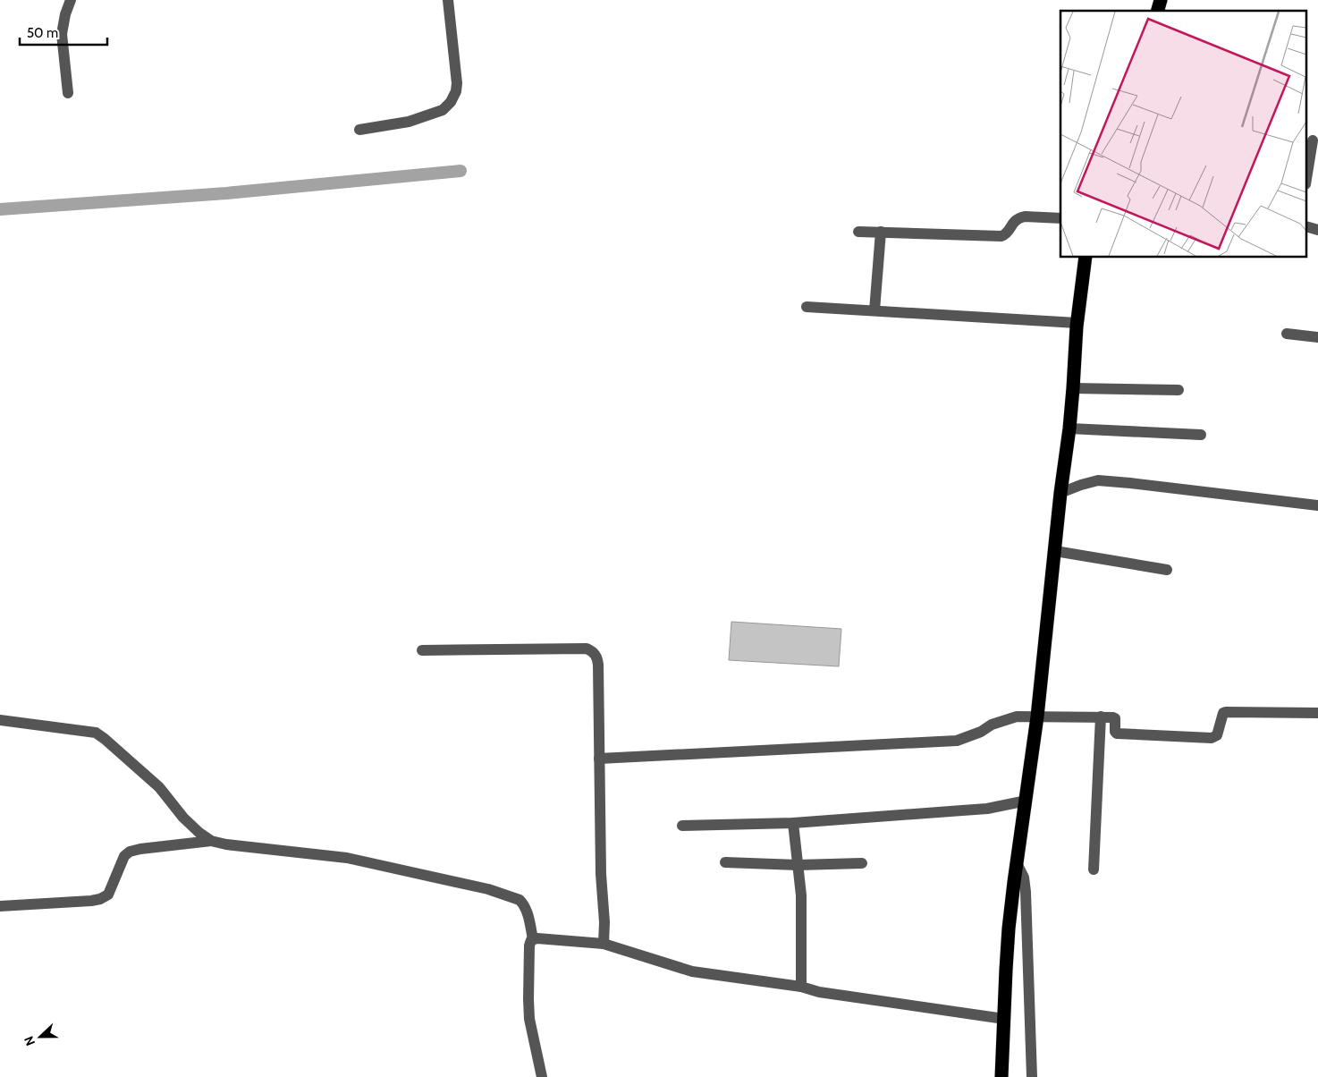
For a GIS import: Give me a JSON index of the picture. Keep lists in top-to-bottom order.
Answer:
{
  "scale_bar": "50 m",
  "north": "left"
}
